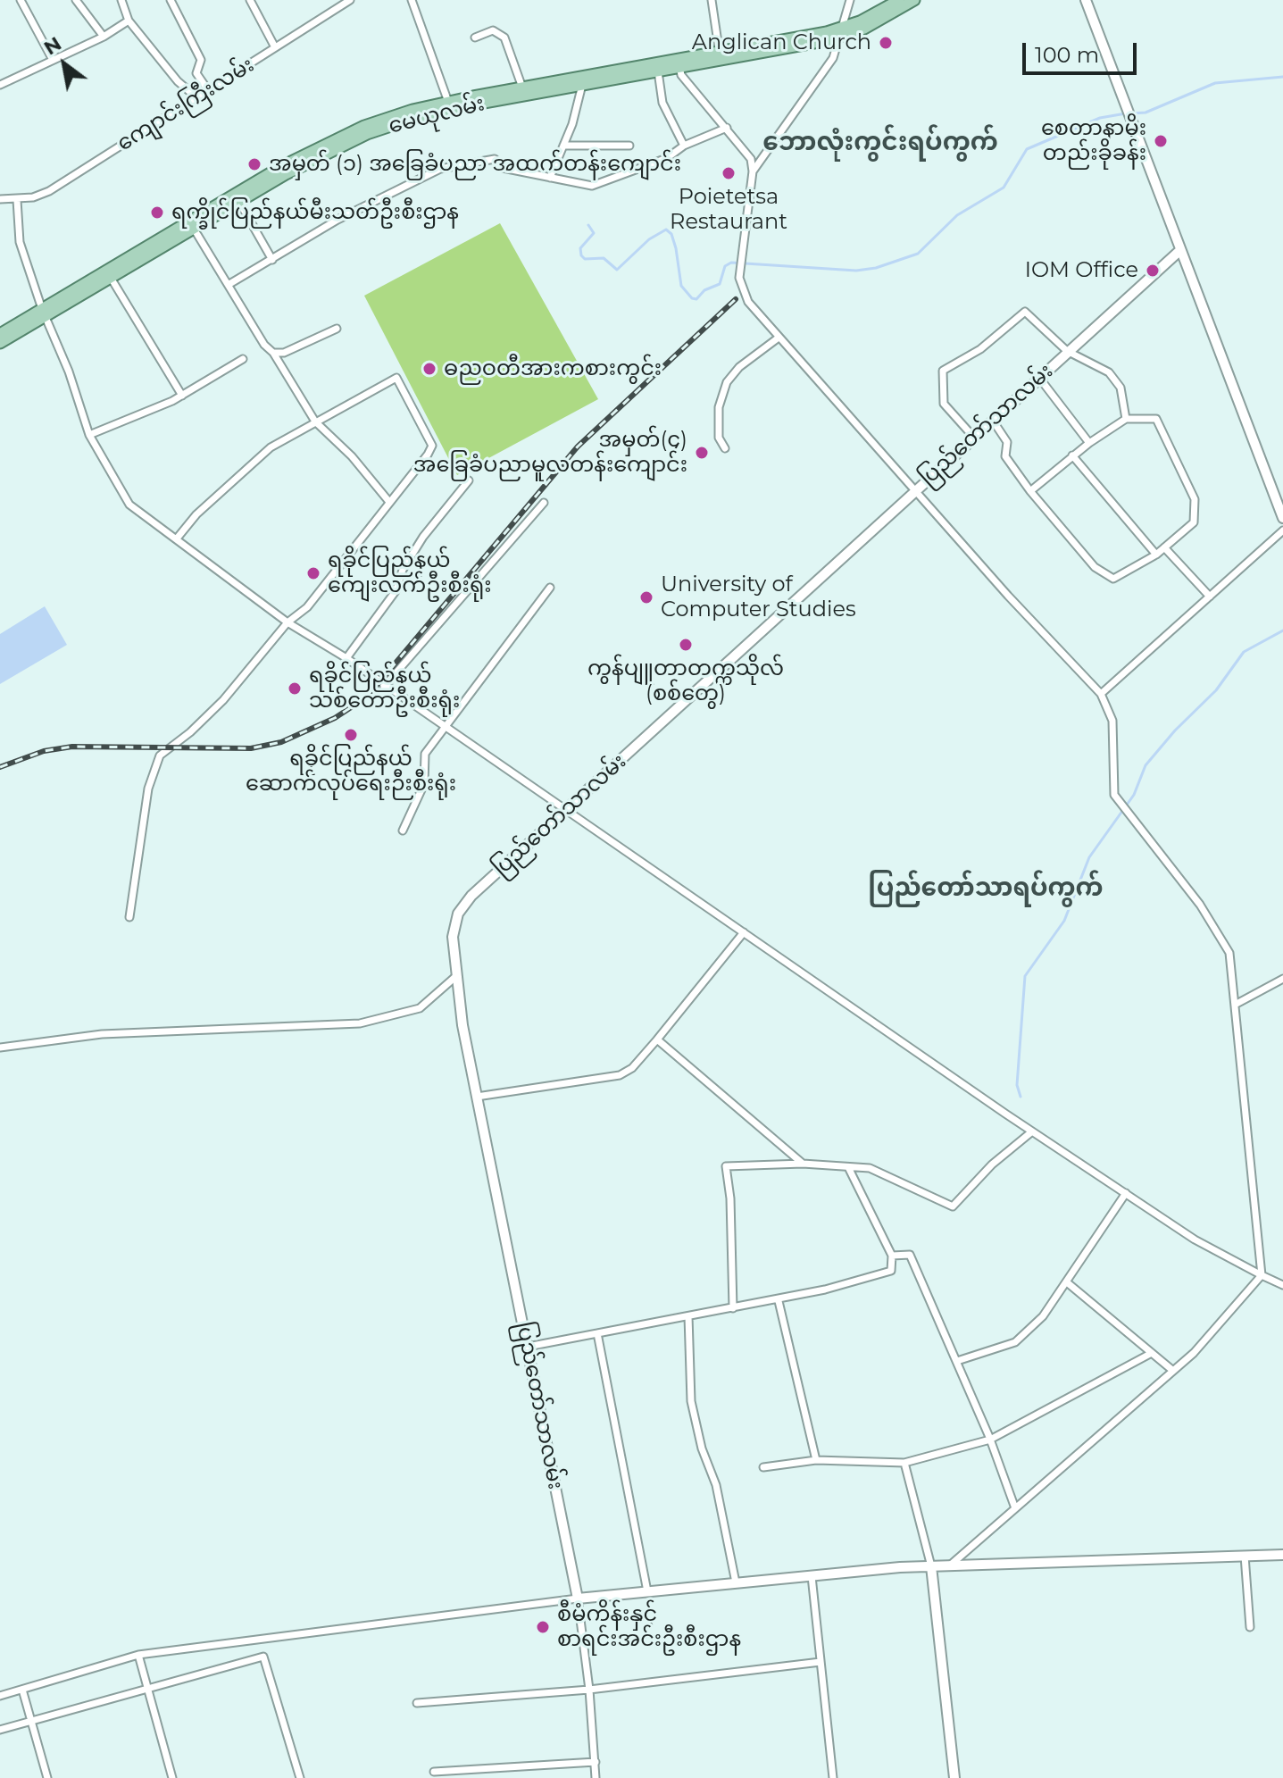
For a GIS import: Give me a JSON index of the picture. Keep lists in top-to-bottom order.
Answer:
{
  "streets": {
    "main road": ["မေယုလမ်း"],
    "street": ["ကျောင်းကြီးလမ်း", "ပြည်တော်သာလမ်း"]
  },
  "districts": ["ဘောလုံးကွင်းရပ်ကွက်", "ပြည်တော်သာရပ်ကွက်"],
  "places": [
    "Anglican Church",
    "စေတာနာမိုး တည်းခိုခန်း",
    "အမှတ် (၁) အခြေခံပညာ အထက်တန်းကျောင်း",
    "Poietetsa Restaurant",
    "ရက္ခိုင်ပြည်နယ်မီးသတ်ဦးစီးဌာန",
    "IOM Office",
    "ဓညဝတီအားကစားကွင်း",
    "အမှတ်(၄) အခြေခံပညာမူလတန်းကျောင်း",
    "ရခိုင်ပြည်နယ် ကျေးလက်ဦးစီးရုံး",
    "University of Computer Studies",
    "ကွန်ပျူတာတက္ကသိုလ် (စစ်တွေ)",
    "ရခိုင်ပြည်နယ် သစ်တောဦးစီးရုံး",
    "ရခိုင်ပြည်နယ် ဆောက်လုပ်ရေးဉီးစီးရုံး",
    "စီမံကိန်းနှင့် စာရင်းအင်းဦးစီးဌာန"
  ],
  "scale_bar": "100 m",
  "north": "top left"
}
